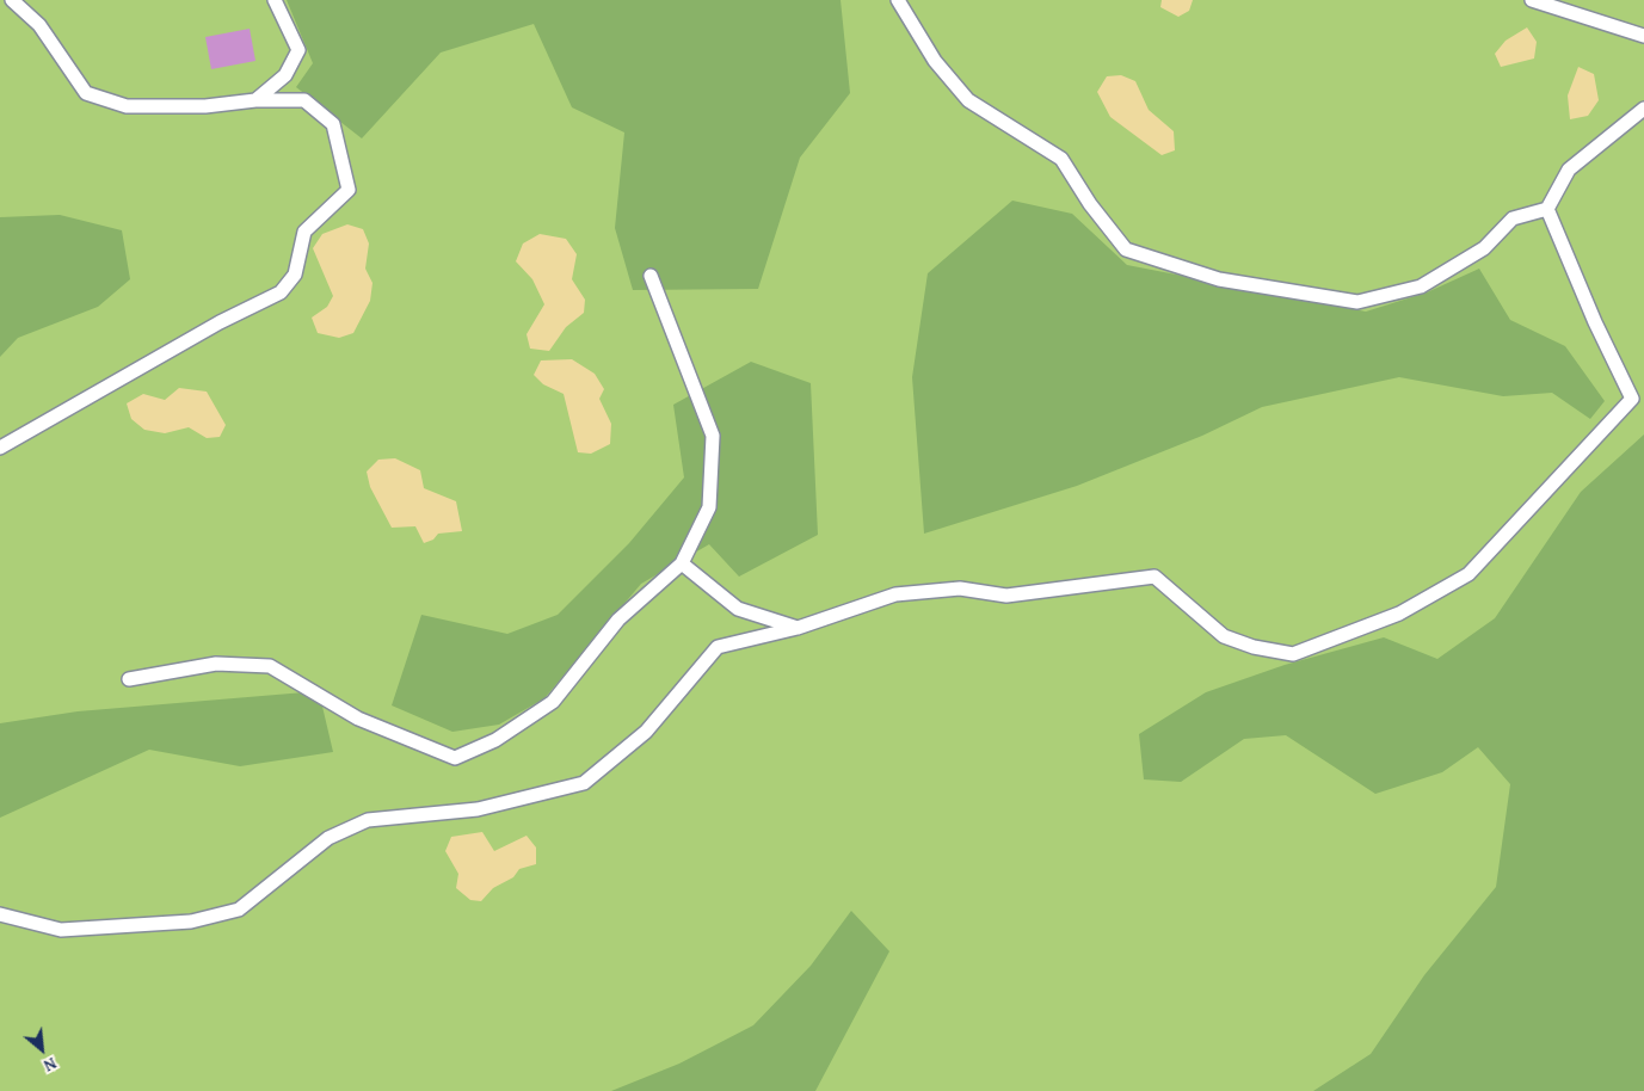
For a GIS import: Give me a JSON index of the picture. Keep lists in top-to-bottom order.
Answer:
{
  "north": "bottom right"
}
